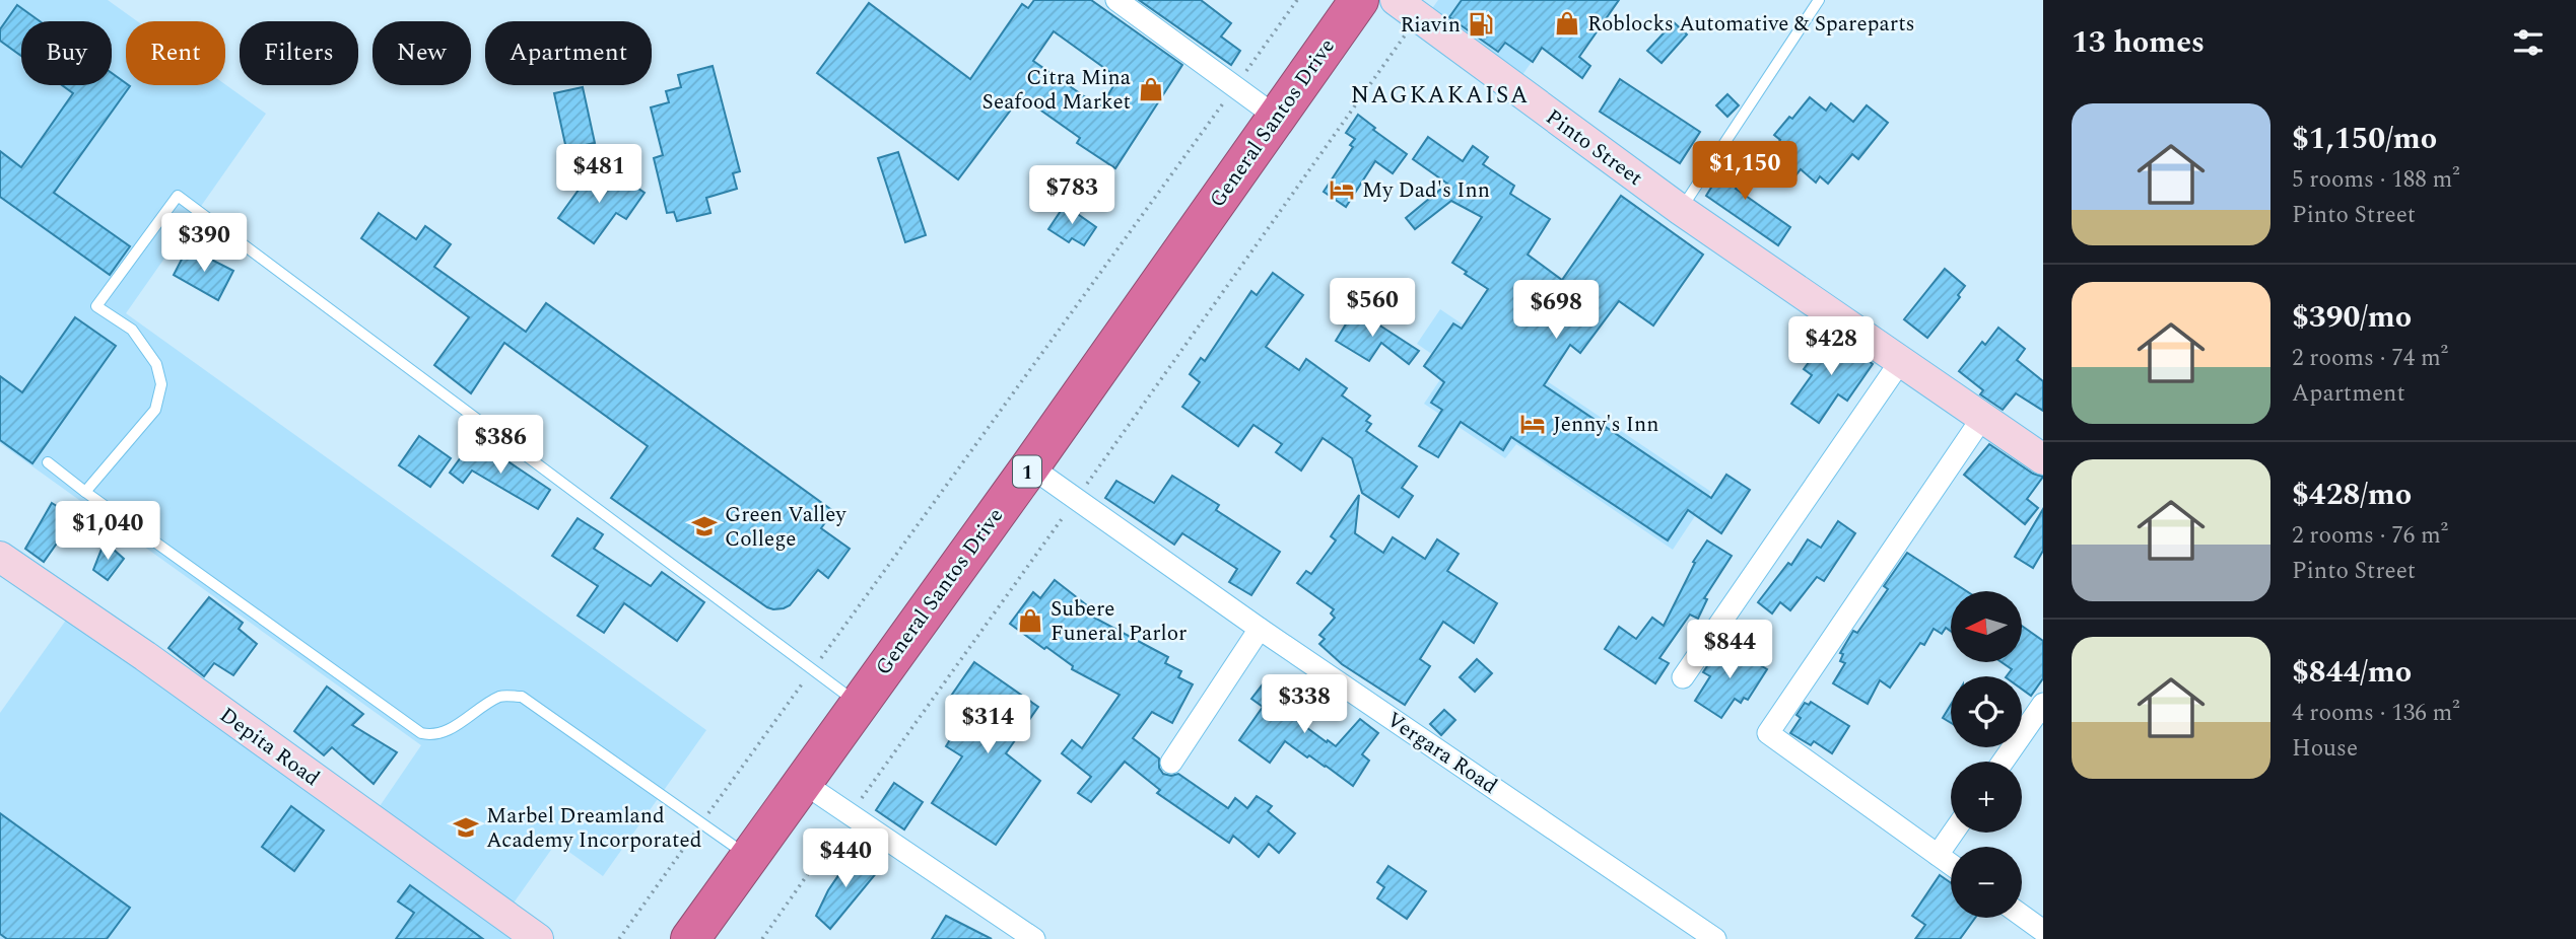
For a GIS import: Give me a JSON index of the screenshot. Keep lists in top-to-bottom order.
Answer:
{
  "streets": {
    "highway": ["General Santos Drive", "1"],
    "street": ["Pinto Street", "Depita Road", "Vergara Road"]
  },
  "crossings": [
    ["General Santos Drive", "Vergara Road"]
  ],
  "districts": ["NAGKAKAISA"],
  "places": {
    "shop": ["Roblocks Automative & Spareparts", "Citra Mina Seafood Market", "Subere Funeral Parlor"],
    "fuel station": ["Riavin"],
    "hotel": ["My Dad's Inn", "Jenny's Inn"],
    "school or university": ["Green Valley College", "Marbel Dreamland Academy Incorporated"]
  },
  "north": "left",
  "page": {
    "heading": "13 homes",
    "chip": [
      "Buy",
      "Rent",
      "Filters",
      "New",
      "Apartment"
    ],
    "list": [
      {
        "name": "$1,150/mo",
        "note": "5 rooms · 188 m² · Pinto Street"
      },
      {
        "name": "$390/mo",
        "note": "2 rooms · 74 m² · Apartment"
      },
      {
        "name": "$428/mo",
        "note": "2 rooms · 76 m² · Pinto Street"
      },
      {
        "name": "$844/mo",
        "note": "4 rooms · 136 m² · House"
      }
    ],
    "price": [
      "$1,150",
      "$481",
      "$783",
      "$390",
      "$560",
      "$698",
      "$428",
      "$386",
      "$1,040",
      "$844",
      "$338",
      "$314",
      "$440"
    ],
    "map_buttons": ["+", "−"]
  }
}
